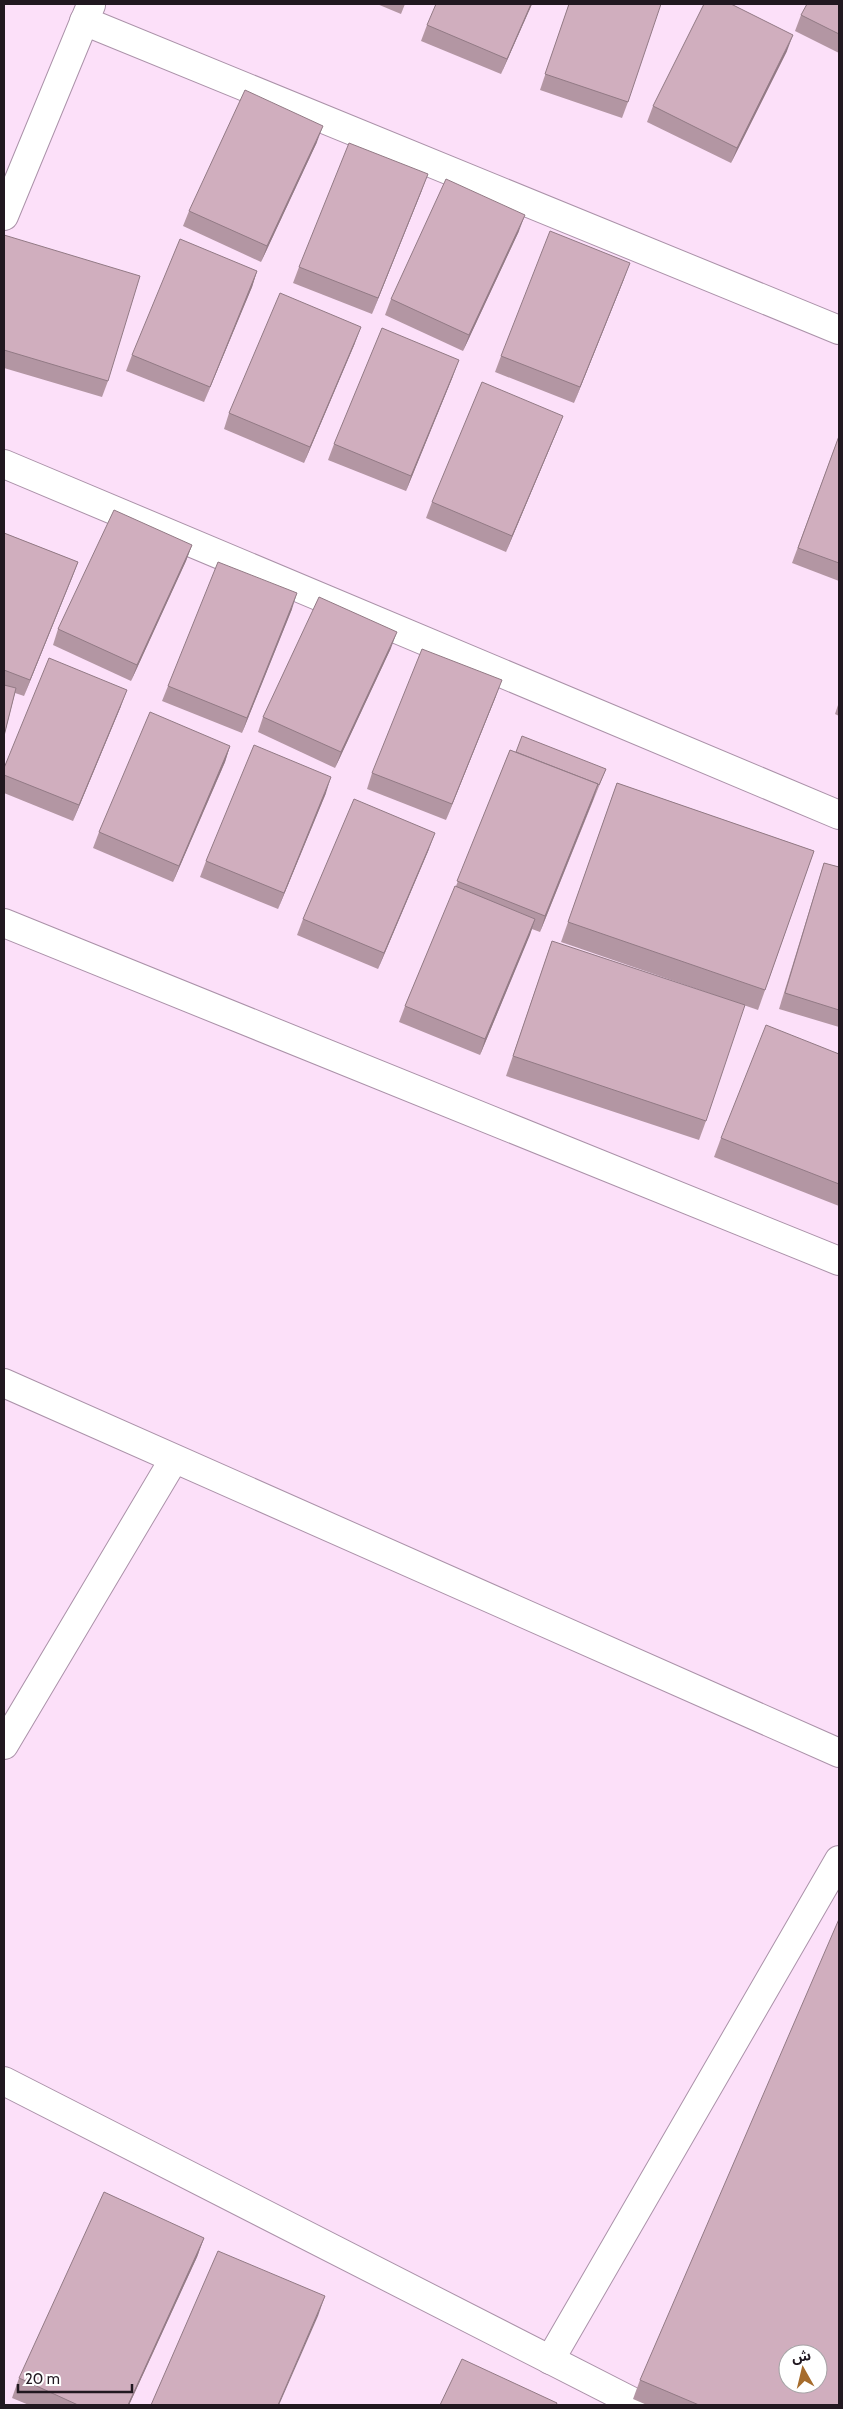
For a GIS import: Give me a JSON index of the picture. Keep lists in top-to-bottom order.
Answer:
{
  "scale_bar": "20 m",
  "north": "top"
}
